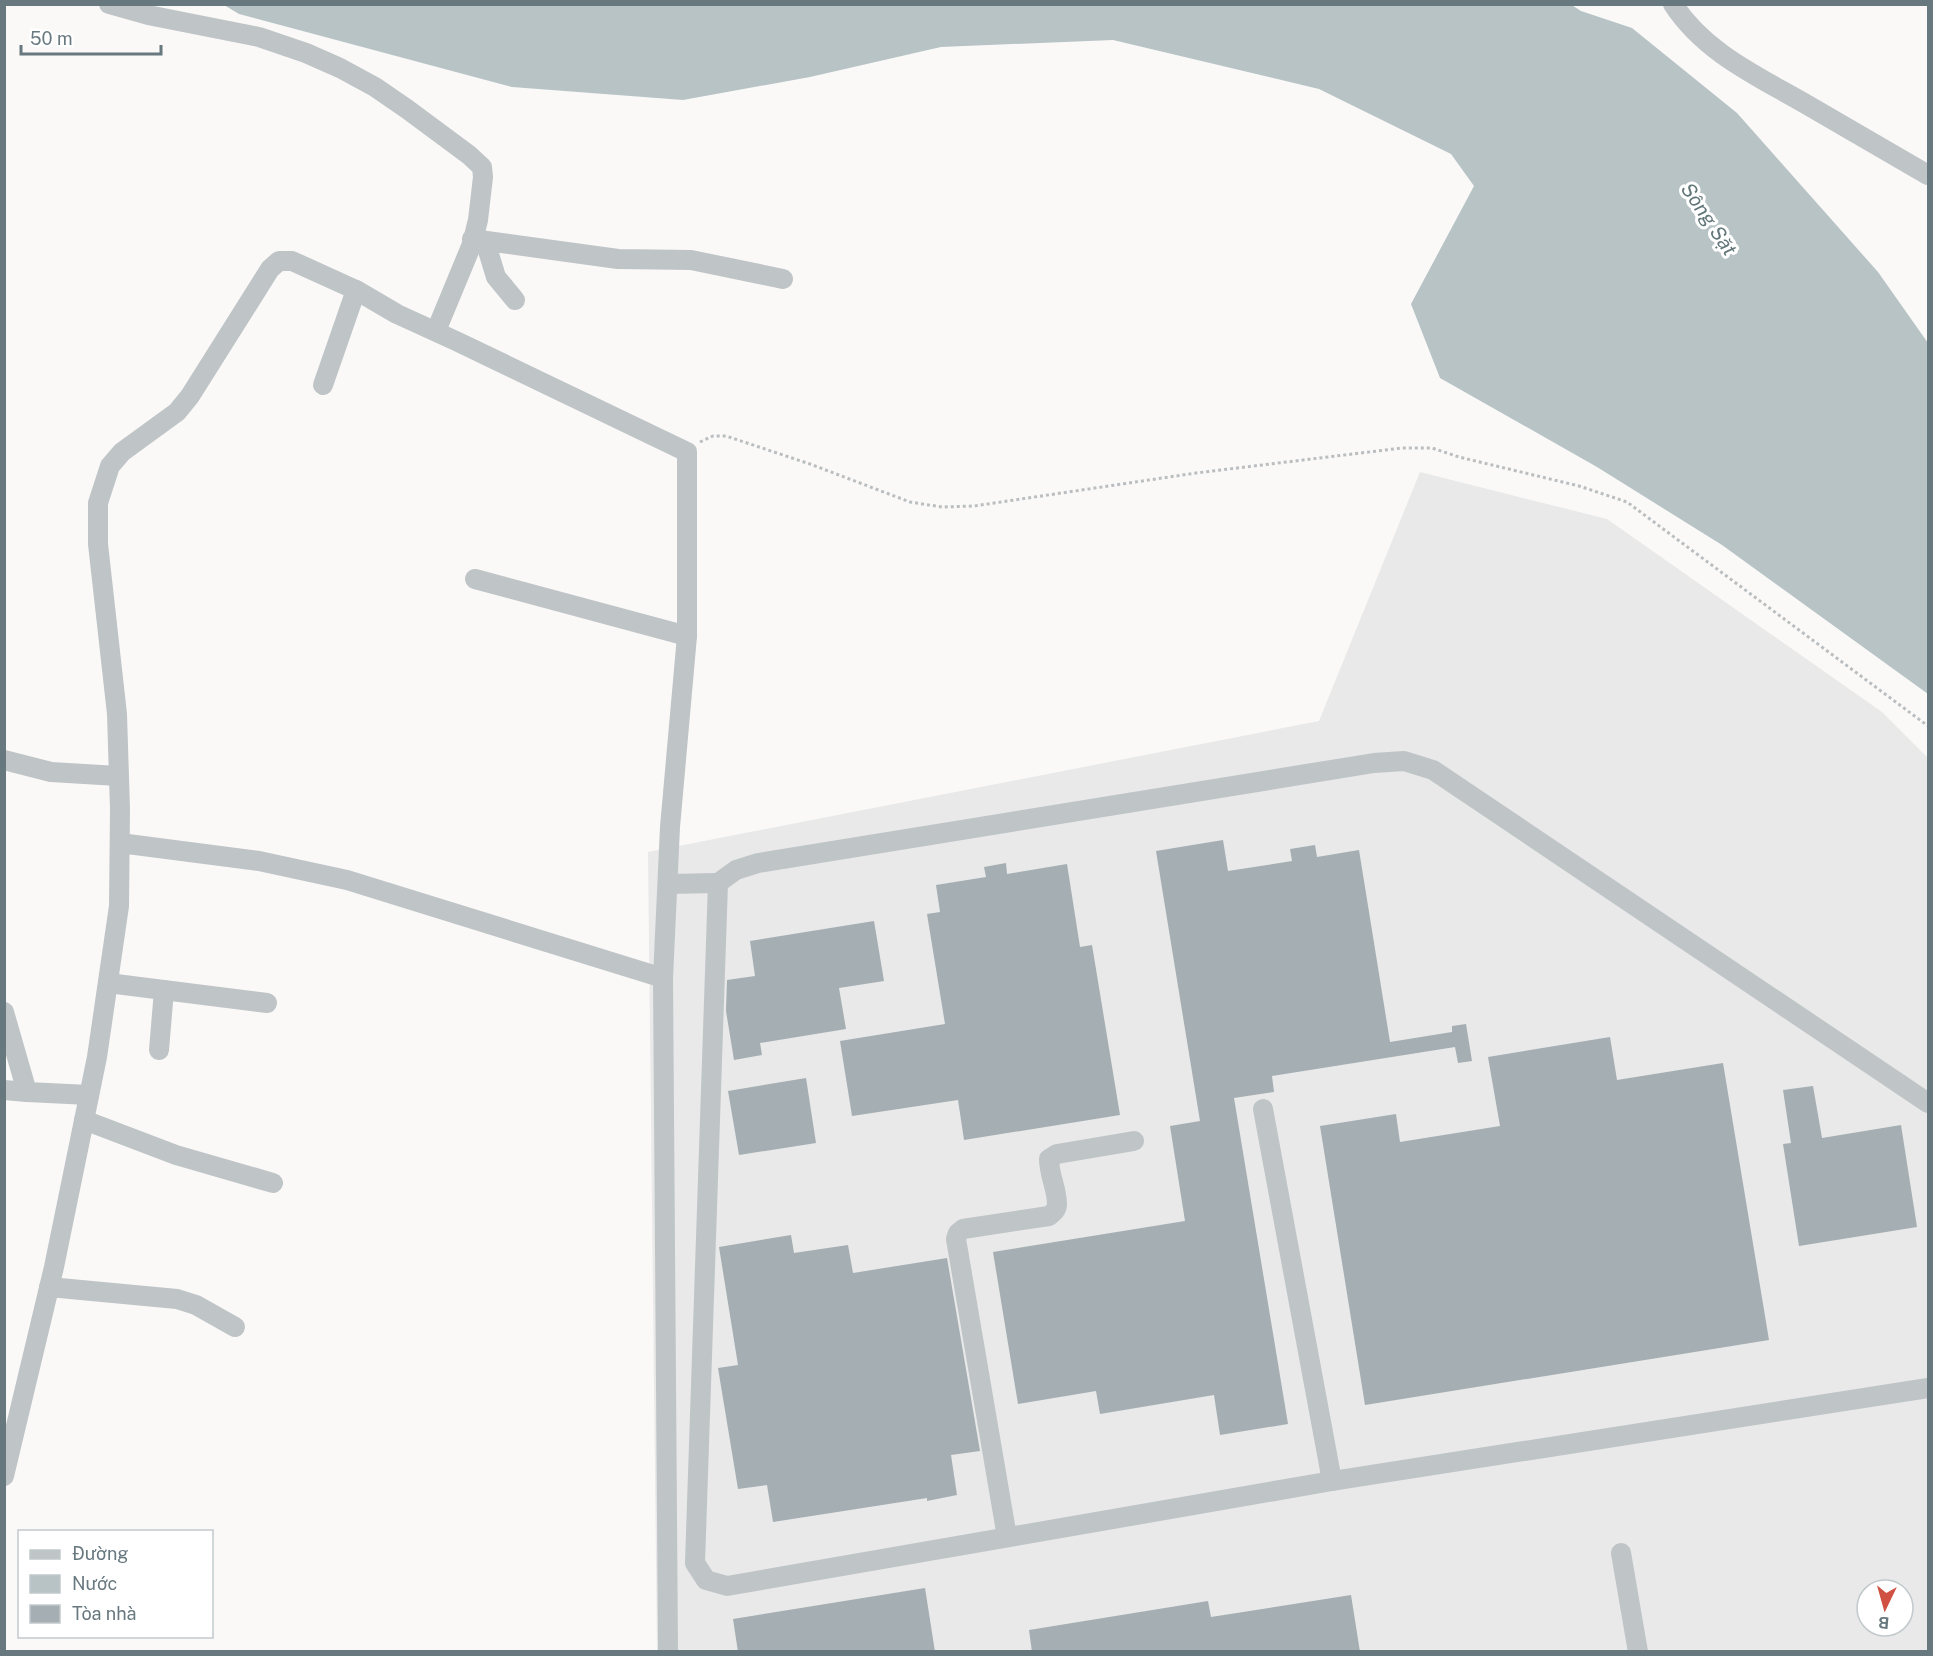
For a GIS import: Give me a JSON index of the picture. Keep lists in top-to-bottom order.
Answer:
{
  "water": ["Sông Sặt"],
  "legend": ["Đường", "Nước", "Tòa nhà"],
  "scale_bar": "50 m",
  "north": "bottom"
}
